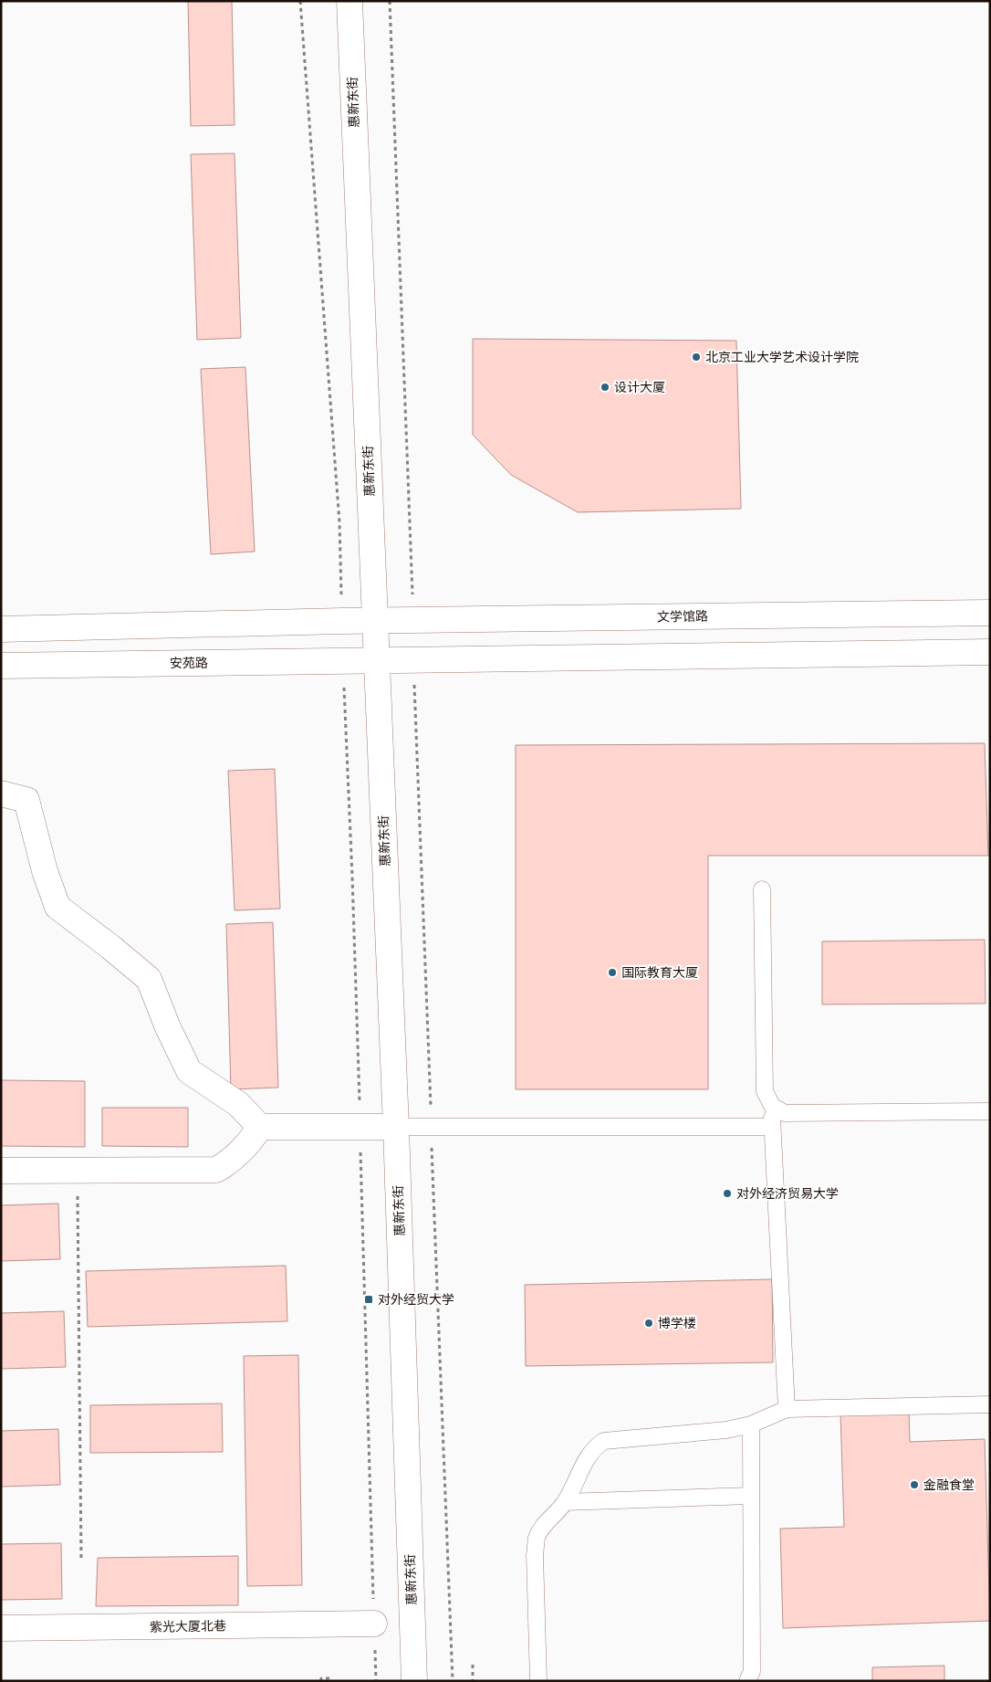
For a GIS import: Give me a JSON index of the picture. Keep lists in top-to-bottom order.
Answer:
{
  "streets": {
    "street": [
      "惠新东街",
      "文学馆路",
      "安苑路",
      "紫光大厦北巷"
    ]
  },
  "crossings": [
    ["惠新东街", "文学馆路"],
    ["惠新东街", "安苑路"]
  ],
  "places": {
    "other": [
      "北京工业大学艺术设计学院",
      "设计大厦",
      "国际教育大厦",
      "对外经济贸易大学",
      "博学楼",
      "金融食堂"
    ],
    "transit": ["对外经贸大学"]
  }
}
